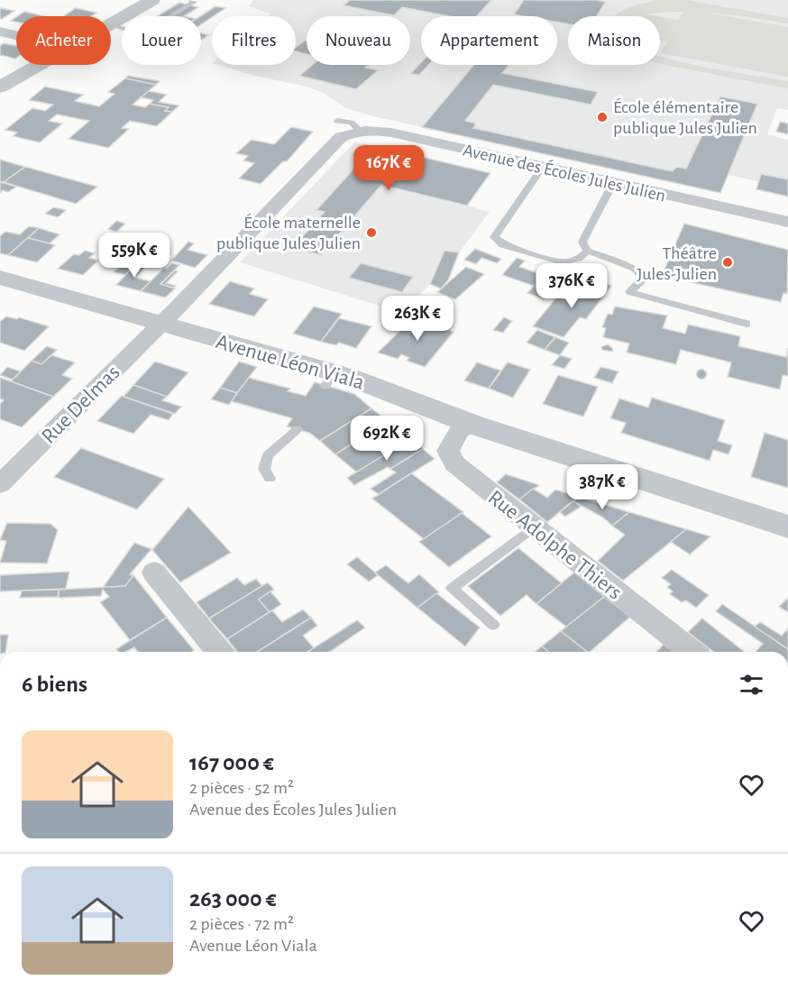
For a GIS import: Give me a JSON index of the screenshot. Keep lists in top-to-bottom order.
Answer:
{
  "streets": {
    "street": [
      "Avenue des Écoles Jules Julien",
      "Avenue Léon Viala",
      "Rue Delmas",
      "Rue Adolphe Thiers"
    ]
  },
  "crossings": [
    ["Avenue Léon Viala", "Rue Delmas"],
    ["Avenue Léon Viala", "Rue Adolphe Thiers"]
  ],
  "places": ["École élémentaire publique Jules Julien", "École maternelle publique Jules Julien", "Théâtre Jules-Julien"],
  "page": {
    "chip": [
      "Acheter",
      "Louer",
      "Filtres",
      "Nouveau",
      "Appartement",
      "Maison"
    ],
    "price": [
      "167K €",
      "559K €",
      "376K €",
      "263K €",
      "692K €",
      "387K €"
    ],
    "heading": "6 biens",
    "list": [
      {
        "name": "167 000 €",
        "note": "2 pièces · 52 m² · Avenue des Écoles Jules Julien"
      },
      {
        "name": "263 000 €",
        "note": "2 pièces · 72 m² · Avenue Léon Viala"
      }
    ]
  }
}
